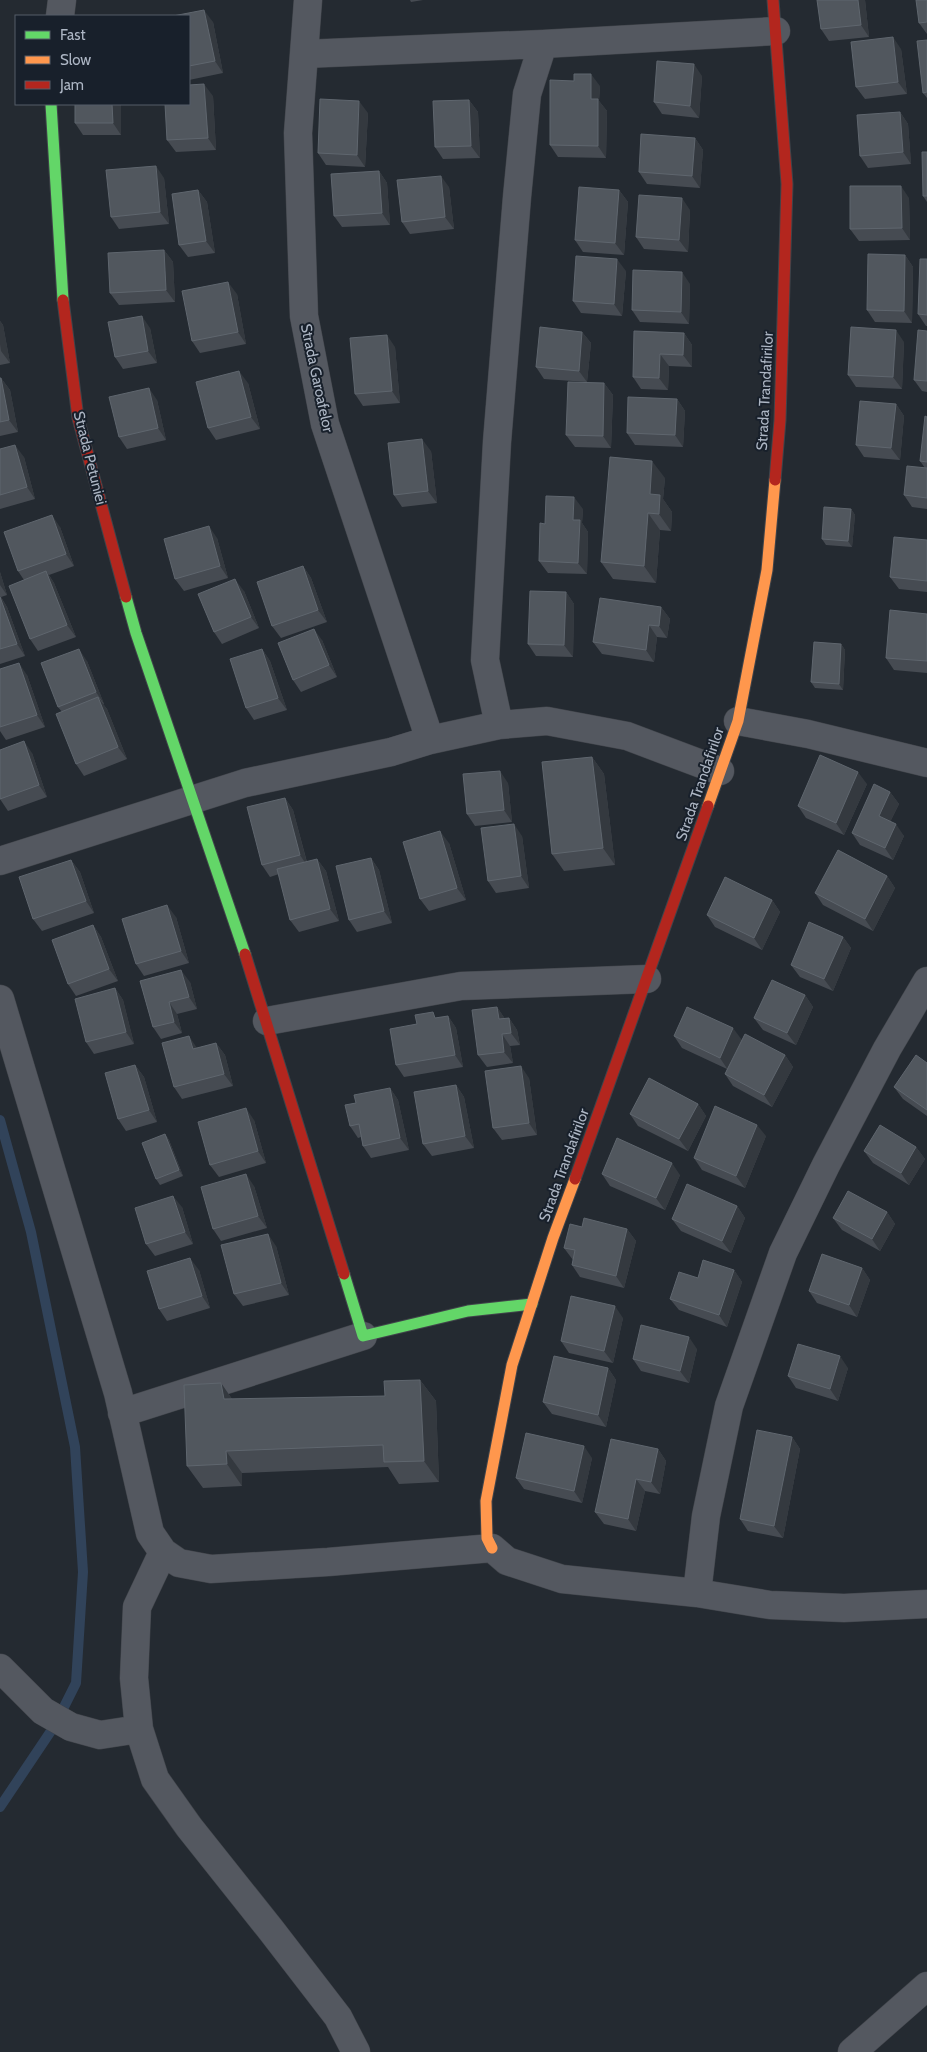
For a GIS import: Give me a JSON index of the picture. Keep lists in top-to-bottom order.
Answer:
{
  "streets": {
    "street": ["Strada Garoafelor", "Strada Trandafirilor", "Strada Petuniei"]
  },
  "legend": ["Fast", "Slow", "Jam"]
}
